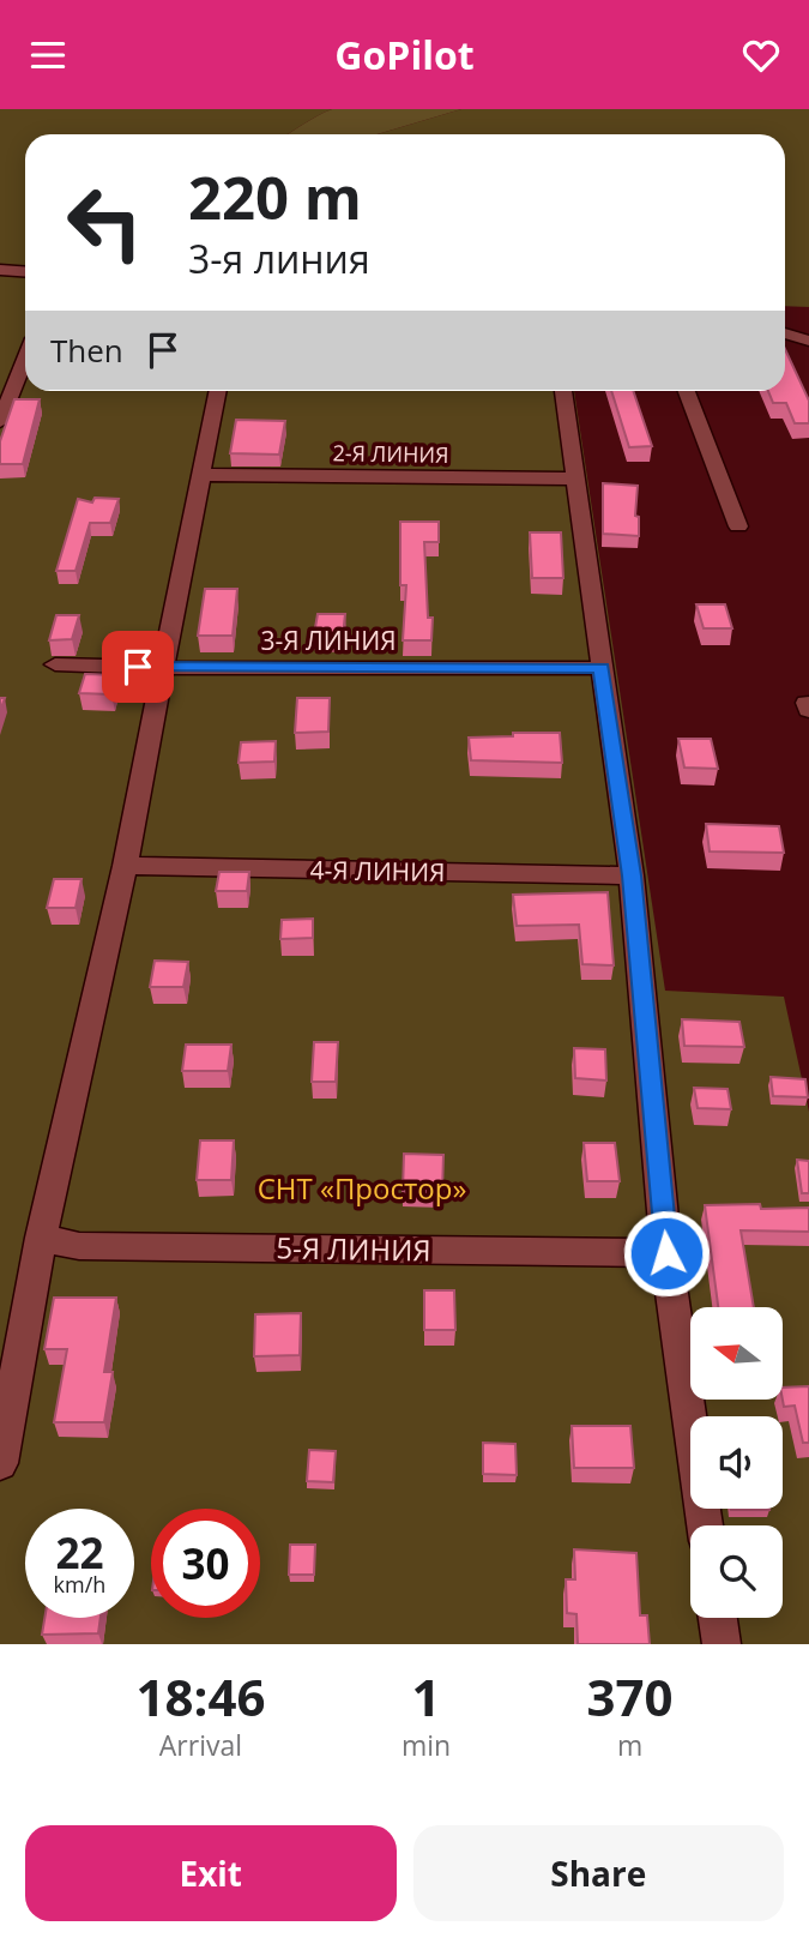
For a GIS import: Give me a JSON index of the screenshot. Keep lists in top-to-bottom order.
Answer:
{
  "streets": {
    "street": [
      "2-Я ЛИНИЯ",
      "3-Я ЛИНИЯ",
      "4-Я ЛИНИЯ",
      "5-Я ЛИНИЯ"
    ]
  },
  "parks": ["СНТ «Простор»"],
  "north": "left",
  "page": {
    "header": "GoPilot",
    "turn": ["220 m", "3-я линия"],
    "then": "Then",
    "speed": "22 km/h",
    "limit": "30",
    "eta": [
      "18:46",
      "Arrival",
      "1",
      "min",
      "370",
      "m"
    ],
    "buttons": ["Exit", "Share"]
  }
}
